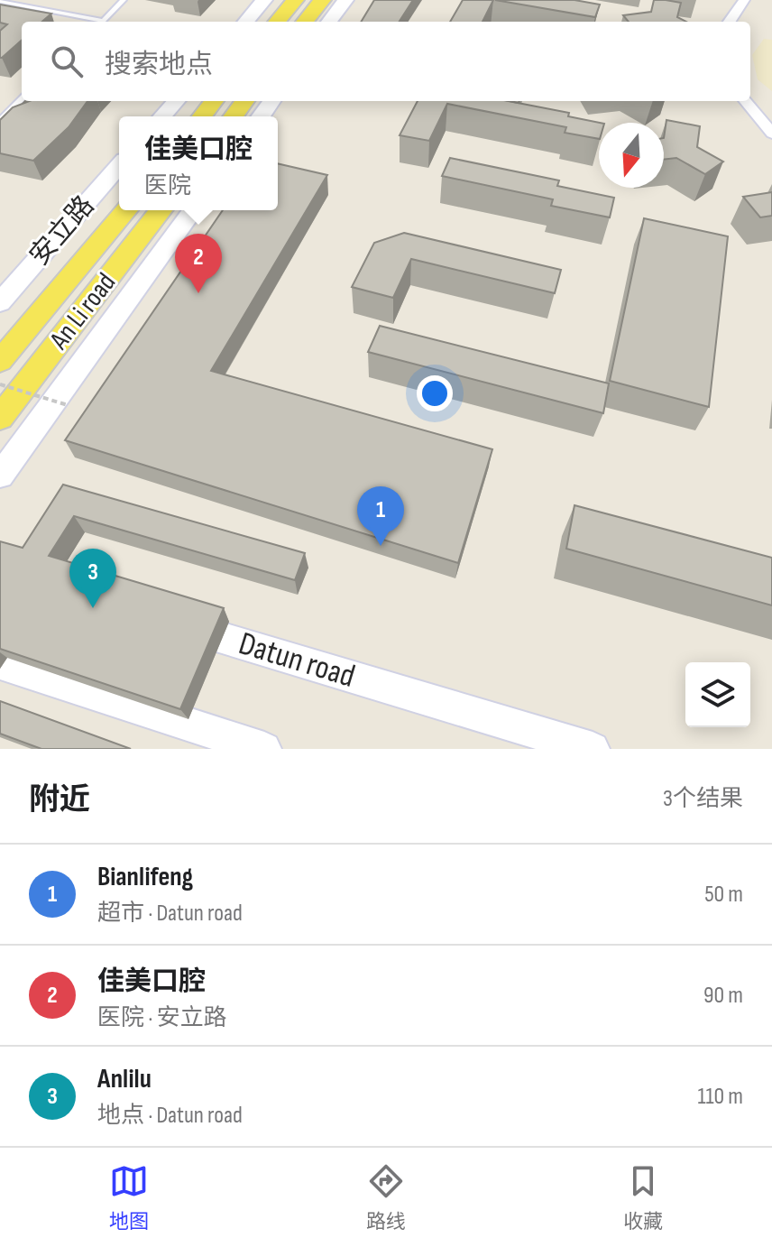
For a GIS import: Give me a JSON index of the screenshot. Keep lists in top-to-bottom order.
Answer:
{
  "streets": {
    "main road": ["An Li road"],
    "street": ["安立路", "Datun road"]
  },
  "north": "bottom",
  "page": {
    "search": "搜索地点",
    "popup": ["佳美口腔", "医院"],
    "pins": ["2", "1", "3"],
    "heading": ["附近", "3个结果"],
    "list": [
      {
        "mark": "1",
        "name": "Bianlifeng",
        "note": "超市 · Datun road",
        "value": "50 m"
      },
      {
        "mark": "2",
        "name": "佳美口腔",
        "note": "医院 · 安立路",
        "value": "90 m"
      },
      {
        "mark": "3",
        "name": "Anlilu",
        "note": "地点 · Datun road",
        "value": "110 m"
      }
    ],
    "nav": ["地图", "路线", "收藏"]
  }
}
